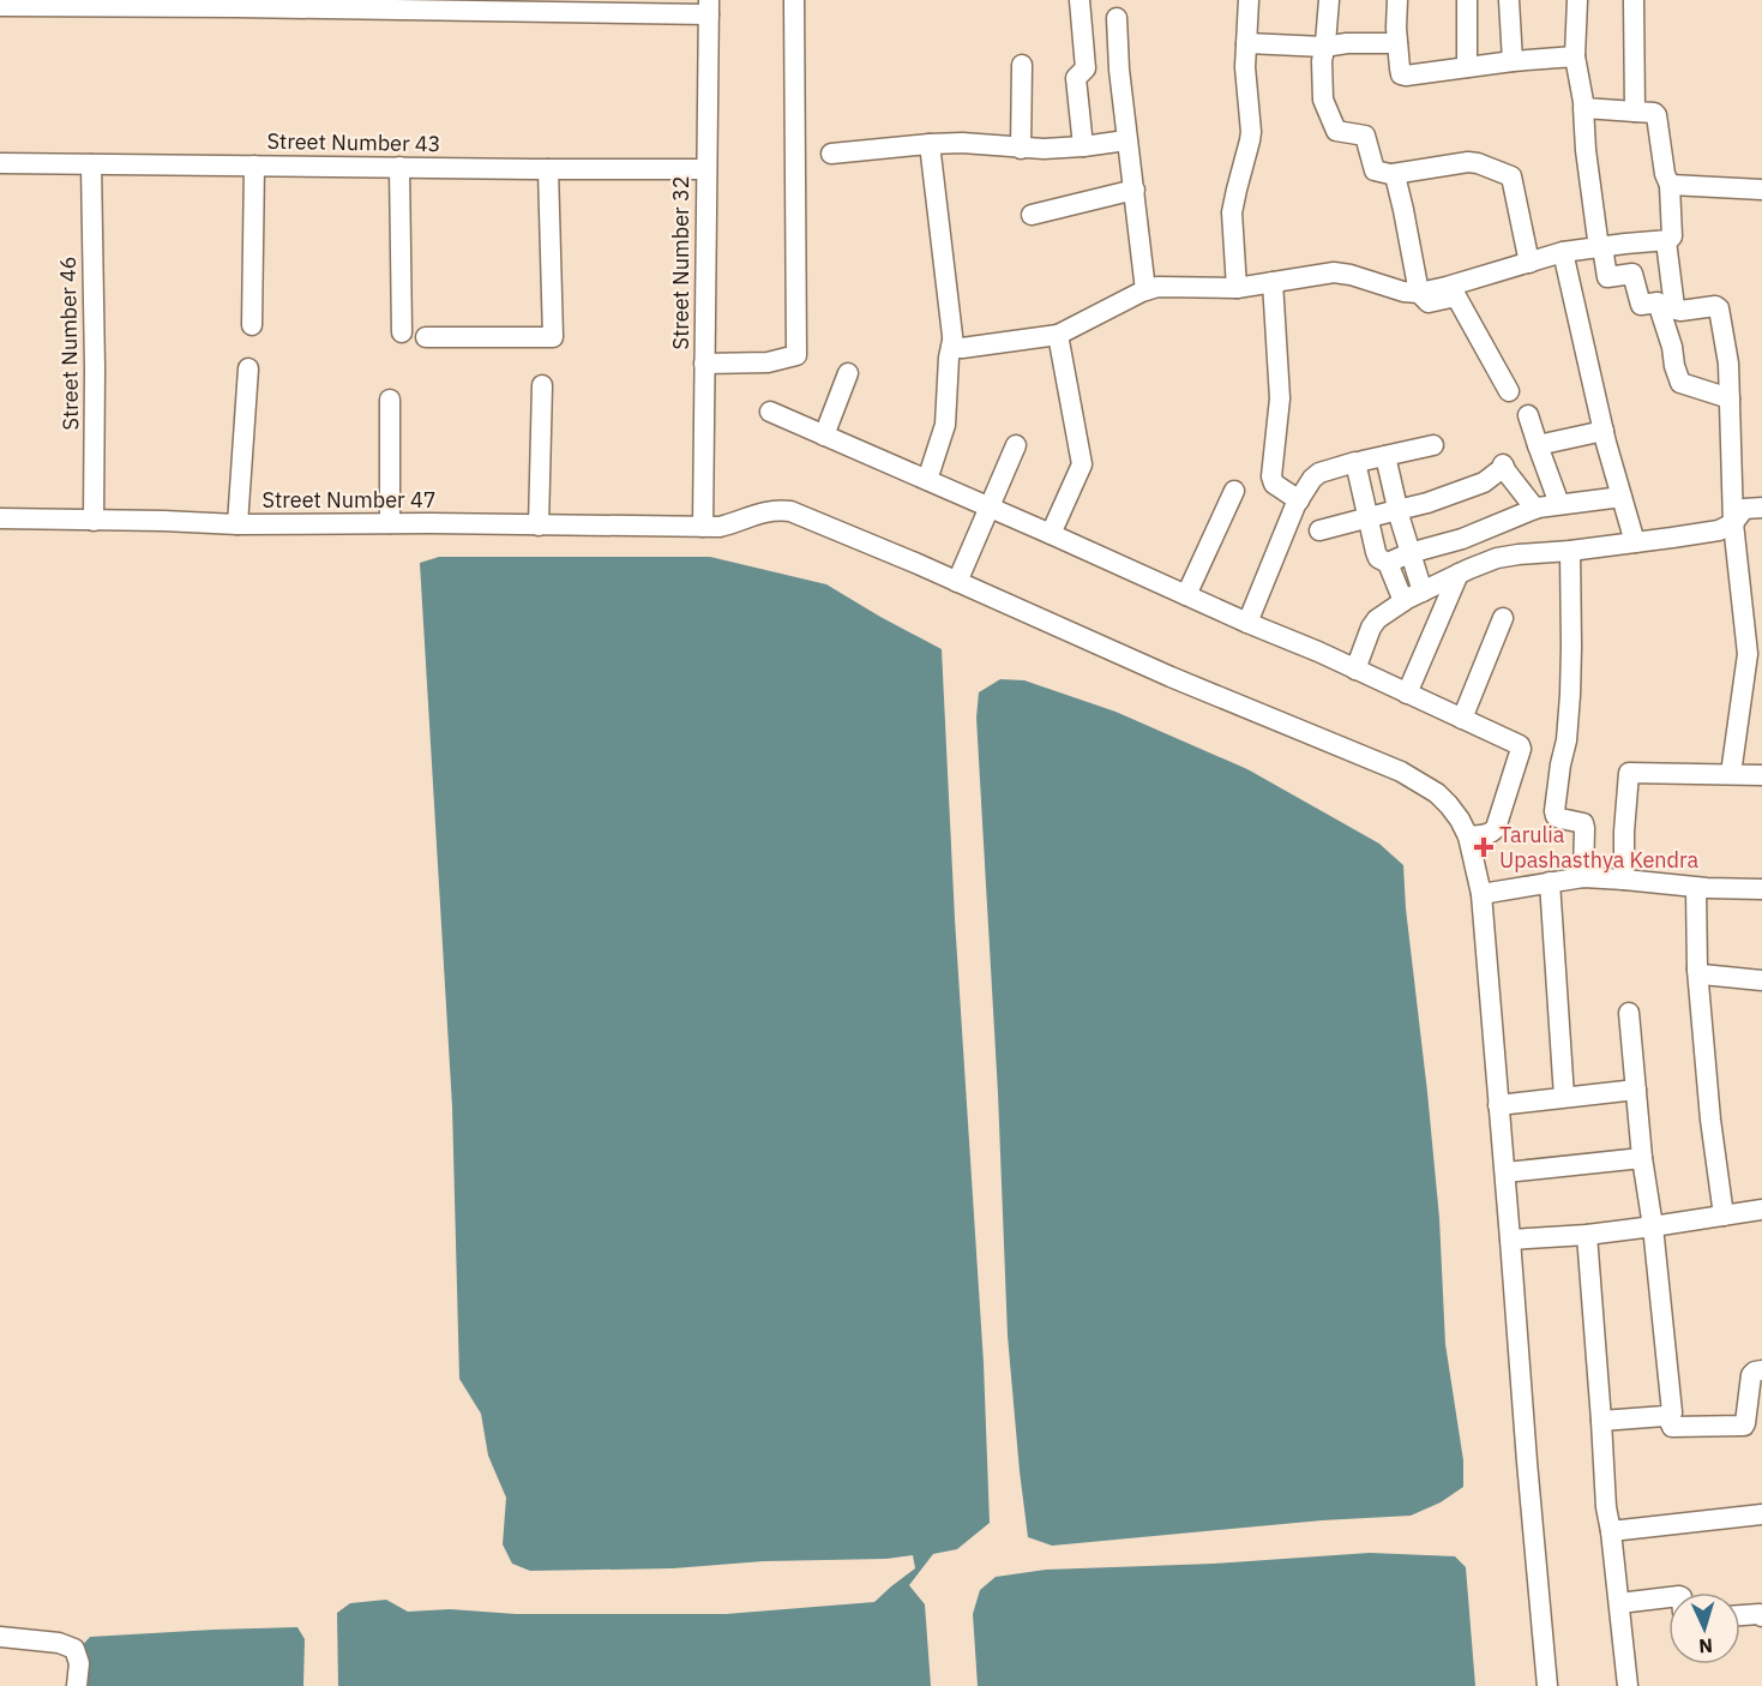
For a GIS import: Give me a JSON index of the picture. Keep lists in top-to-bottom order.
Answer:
{
  "streets": {
    "street": [
      "Street Number 43",
      "Street Number 32",
      "Street Number 46",
      "Street Number 47"
    ]
  },
  "crossings": [
    ["Street Number 43", "Street Number 32"],
    ["Street Number 43", "Street Number 46"],
    ["Street Number 32", "Street Number 47"],
    ["Street Number 46", "Street Number 47"]
  ],
  "places": {
    "health": ["Tarulia Upashasthya Kendra"]
  },
  "north": "bottom"
}
